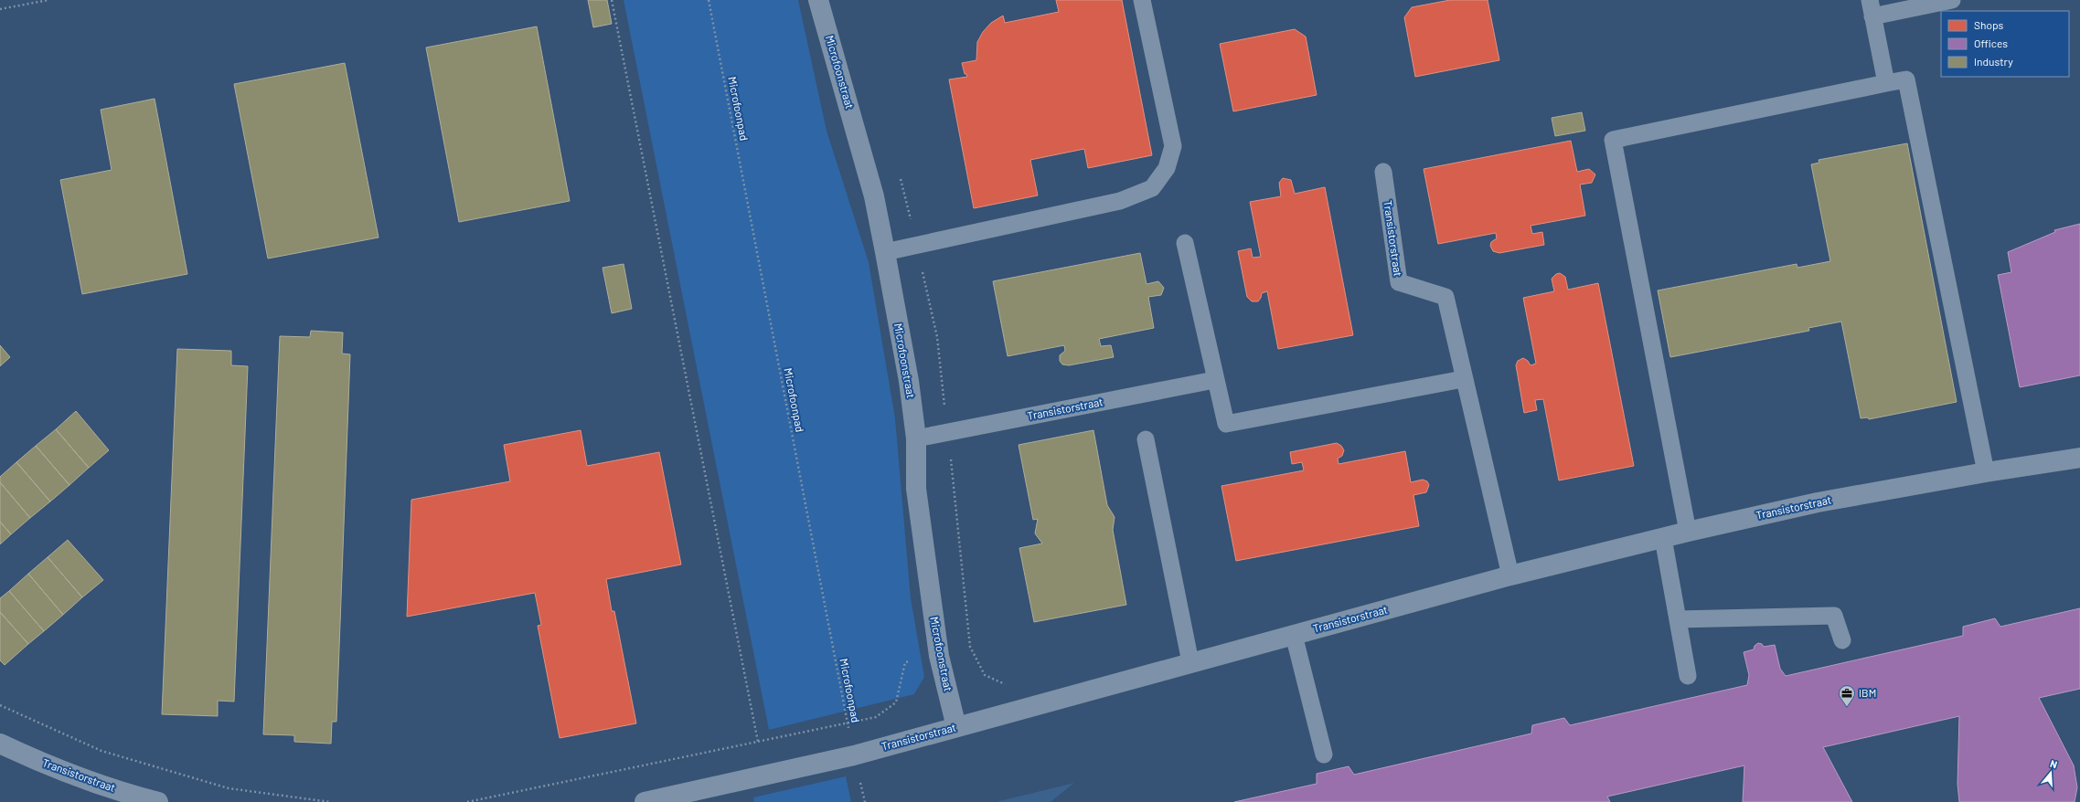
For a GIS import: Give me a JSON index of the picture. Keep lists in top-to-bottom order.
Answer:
{
  "streets": {
    "street": ["Microfoonstraat", "Transistorstraat"],
    "path": ["Microfoonpad"]
  },
  "crossings": [
    ["Microfoonstraat", "Transistorstraat"],
    ["Microfoonpad", "Transistorstraat"]
  ],
  "places": {
    "office": ["IBM"]
  },
  "legend": ["Shops", "Offices", "Industry"],
  "north": "top"
}
